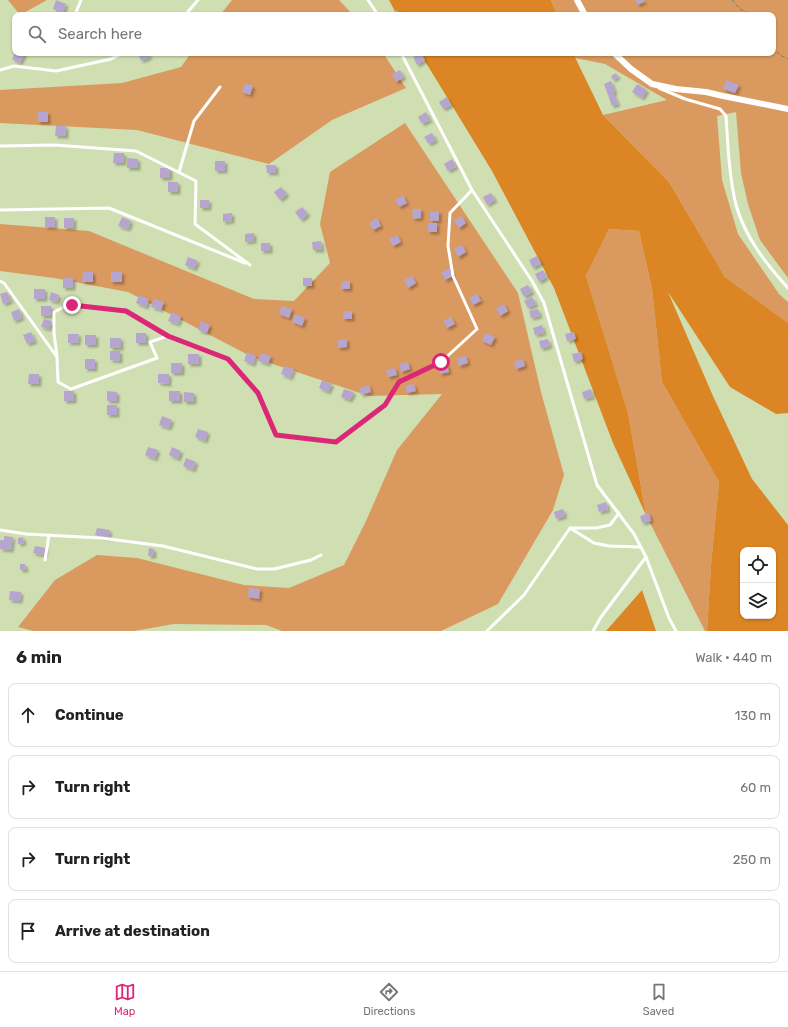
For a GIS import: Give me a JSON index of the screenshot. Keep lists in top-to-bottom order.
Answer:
{
  "page": {
    "search": "Search here",
    "heading": ["6 min", "Walk · 440 m"],
    "list": [
      ["Continue", "130 m"],
      ["Turn right", "60 m"],
      ["Turn right", "250 m"],
      "Arrive at destination"
    ],
    "nav": ["Map", "Directions", "Saved"]
  }
}
